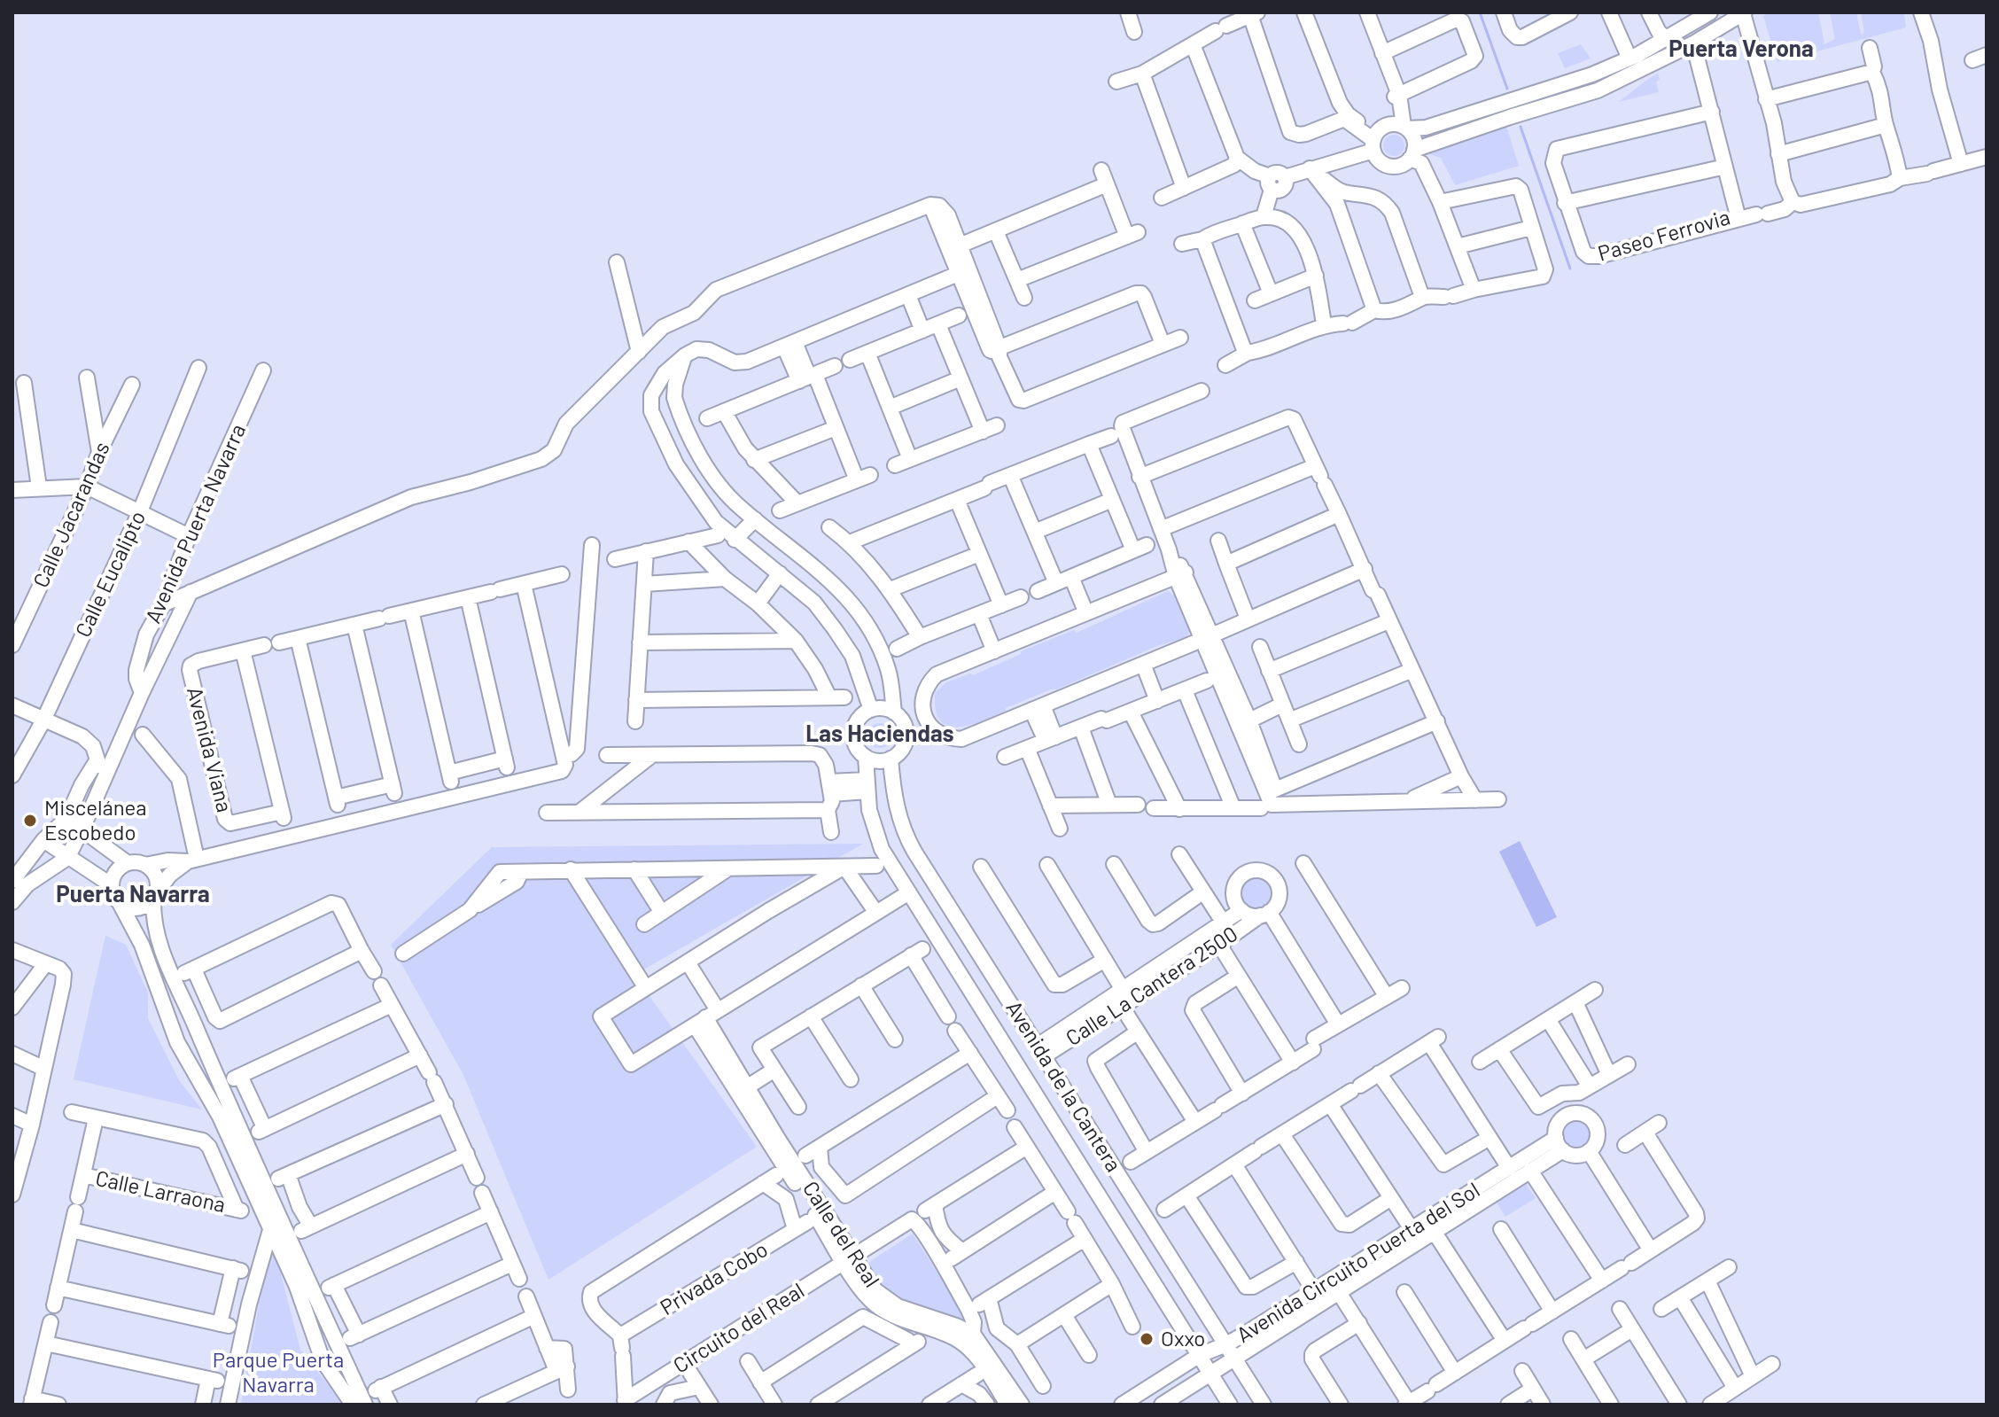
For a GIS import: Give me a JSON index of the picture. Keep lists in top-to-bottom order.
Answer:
{
  "streets": {
    "street": [
      "Paseo Ferrovia",
      "Calle Jacarandas",
      "Avenida Puerta Navarra",
      "Calle Eucalipto",
      "Avenida Viana",
      "Calle La Cantera 2500",
      "Avenida de la Cantera",
      "Calle Larraona",
      "Calle del Real",
      "Avenida Circuito Puerta del Sol",
      "Privada Cobo",
      "Circuito del Real"
    ]
  },
  "crossings": [
    ["Calle La Cantera 2500", "Avenida de la Cantera"],
    ["Avenida de la Cantera", "Avenida Circuito Puerta del Sol"],
    ["Calle del Real", "Circuito del Real"]
  ],
  "districts": ["Puerta Verona", "Las Haciendas", "Puerta Navarra"],
  "parks": ["Parque Puerta Navarra"],
  "places": ["Miscelánea Escobedo", "Oxxo"]
}
